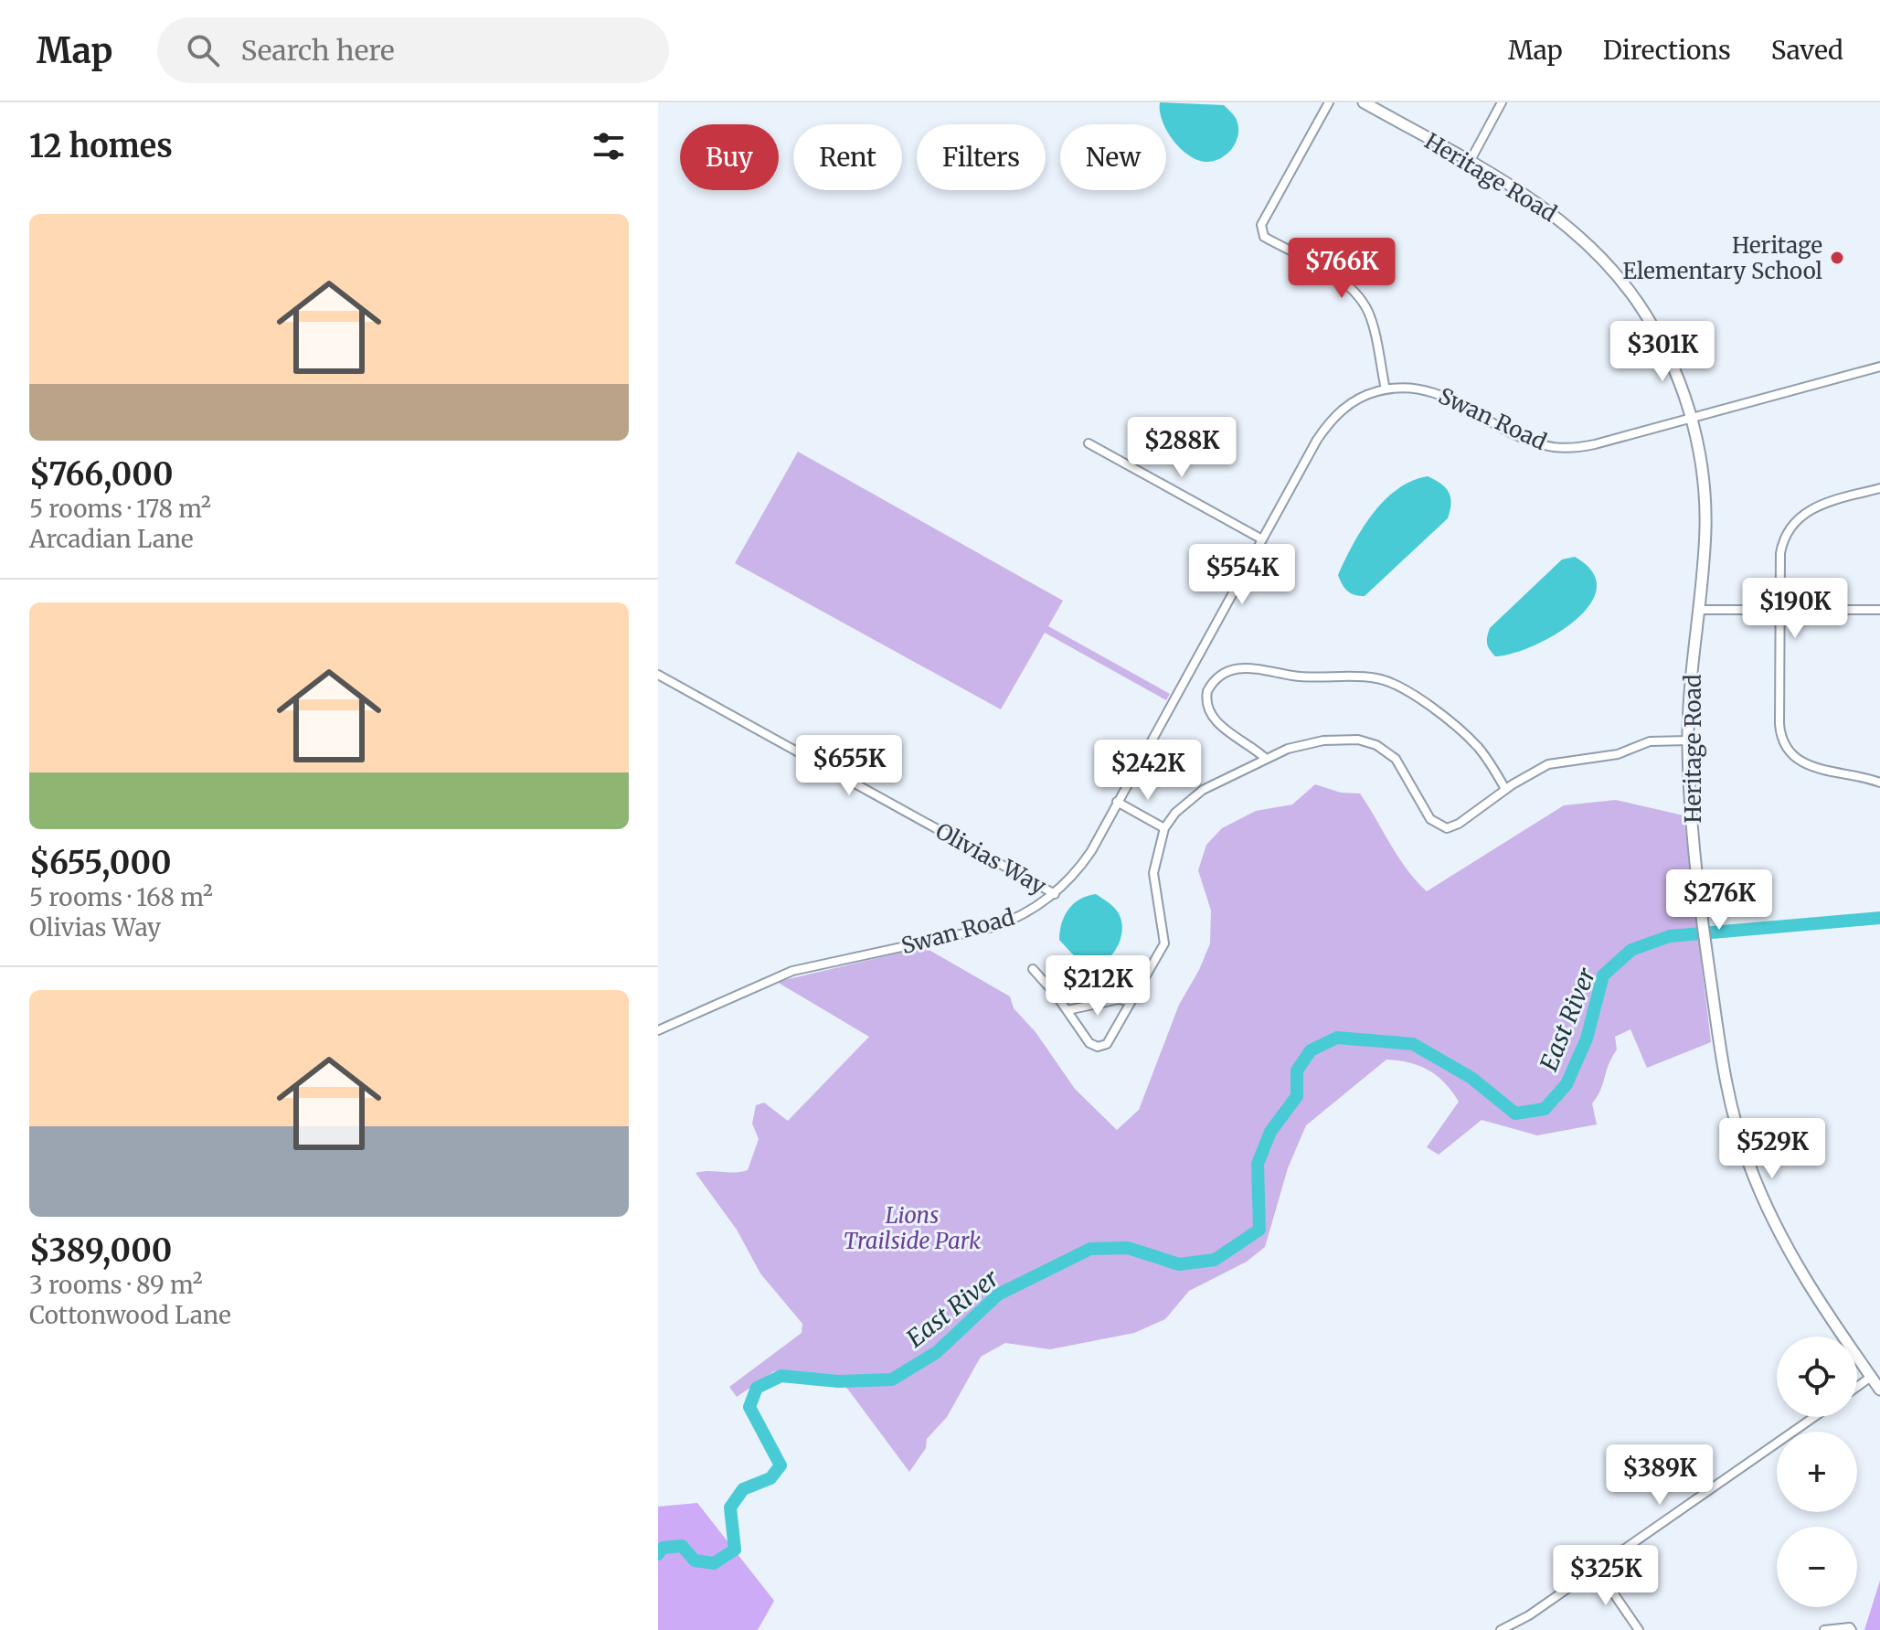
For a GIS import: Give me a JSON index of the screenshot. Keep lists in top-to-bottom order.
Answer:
{
  "streets": {
    "main road": ["Heritage Road"],
    "street": ["Swan Road", "Olivias Way"]
  },
  "crossings": [
    ["Heritage Road", "Swan Road"],
    ["Swan Road", "Olivias Way"]
  ],
  "water": ["East River"],
  "parks": ["Lions Trailside Park"],
  "places": ["Heritage Elementary School"],
  "page": {
    "header": "Map",
    "search": "Search here",
    "nav": ["Map", "Directions", "Saved"],
    "heading": "12 homes",
    "chip": [
      "Buy",
      "Rent",
      "Filters",
      "New"
    ],
    "list": [
      {
        "name": "$766,000",
        "note": "5 rooms · 178 m² · Arcadian Lane"
      },
      {
        "name": "$655,000",
        "note": "5 rooms · 168 m² · Olivias Way"
      },
      {
        "name": "$389,000",
        "note": "3 rooms · 89 m² · Cottonwood Lane"
      }
    ],
    "price": [
      "$766K",
      "$301K",
      "$288K",
      "$554K",
      "$190K",
      "$655K",
      "$242K",
      "$276K",
      "$212K",
      "$529K",
      "$389K",
      "$325K"
    ],
    "map_buttons": ["+", "−"]
  }
}
